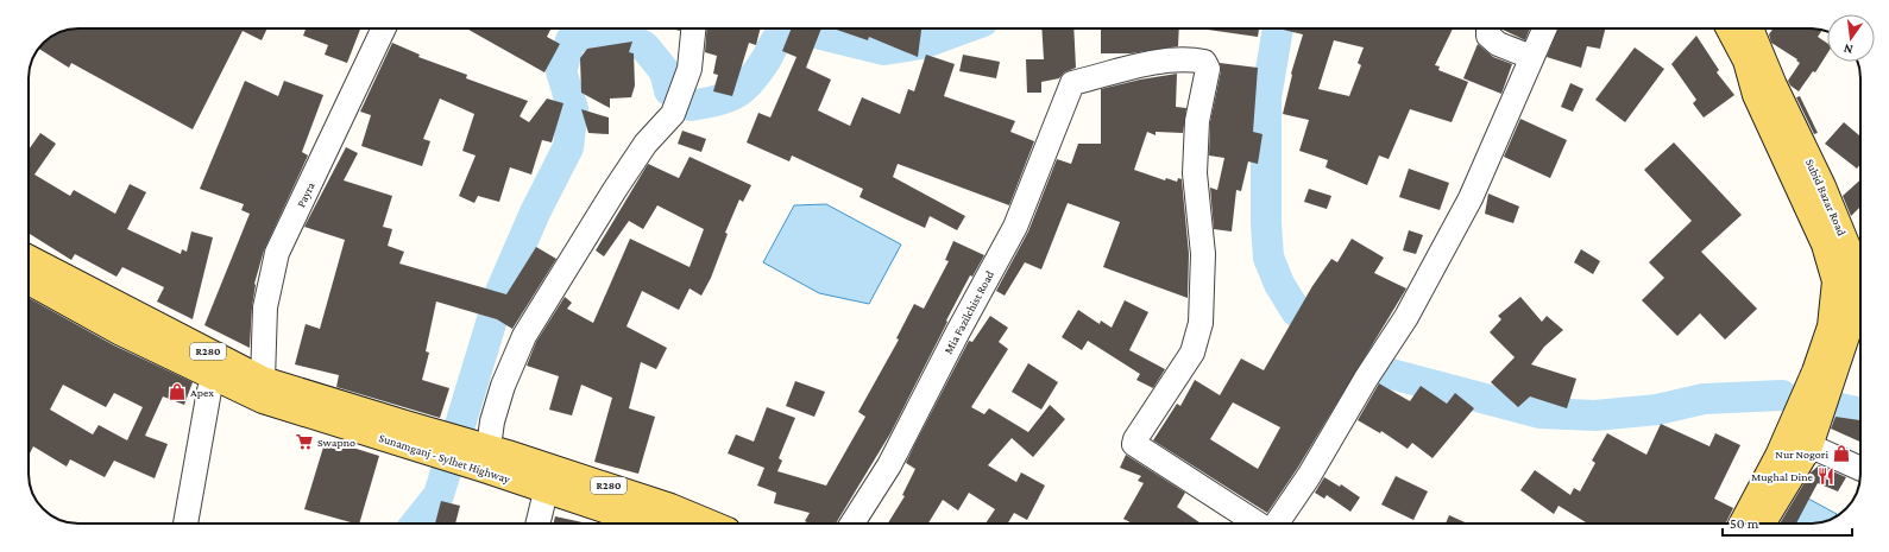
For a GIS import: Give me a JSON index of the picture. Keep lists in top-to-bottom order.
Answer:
{
  "streets": {
    "main road": ["Subid Bazar Road", "R280", "Sunamganj - Sylhet Highway"],
    "street": ["Payra", "Mia Fazilchist Road"]
  },
  "crossings": [
    ["Payra", "Sunamganj - Sylhet Highway"]
  ],
  "places": {
    "shop": ["Apex", "Nur Nogori"],
    "supermarket": ["Swapno"],
    "restaurant": ["Mughal Dine"]
  },
  "scale_bar": "50 m",
  "north": "bottom"
}
